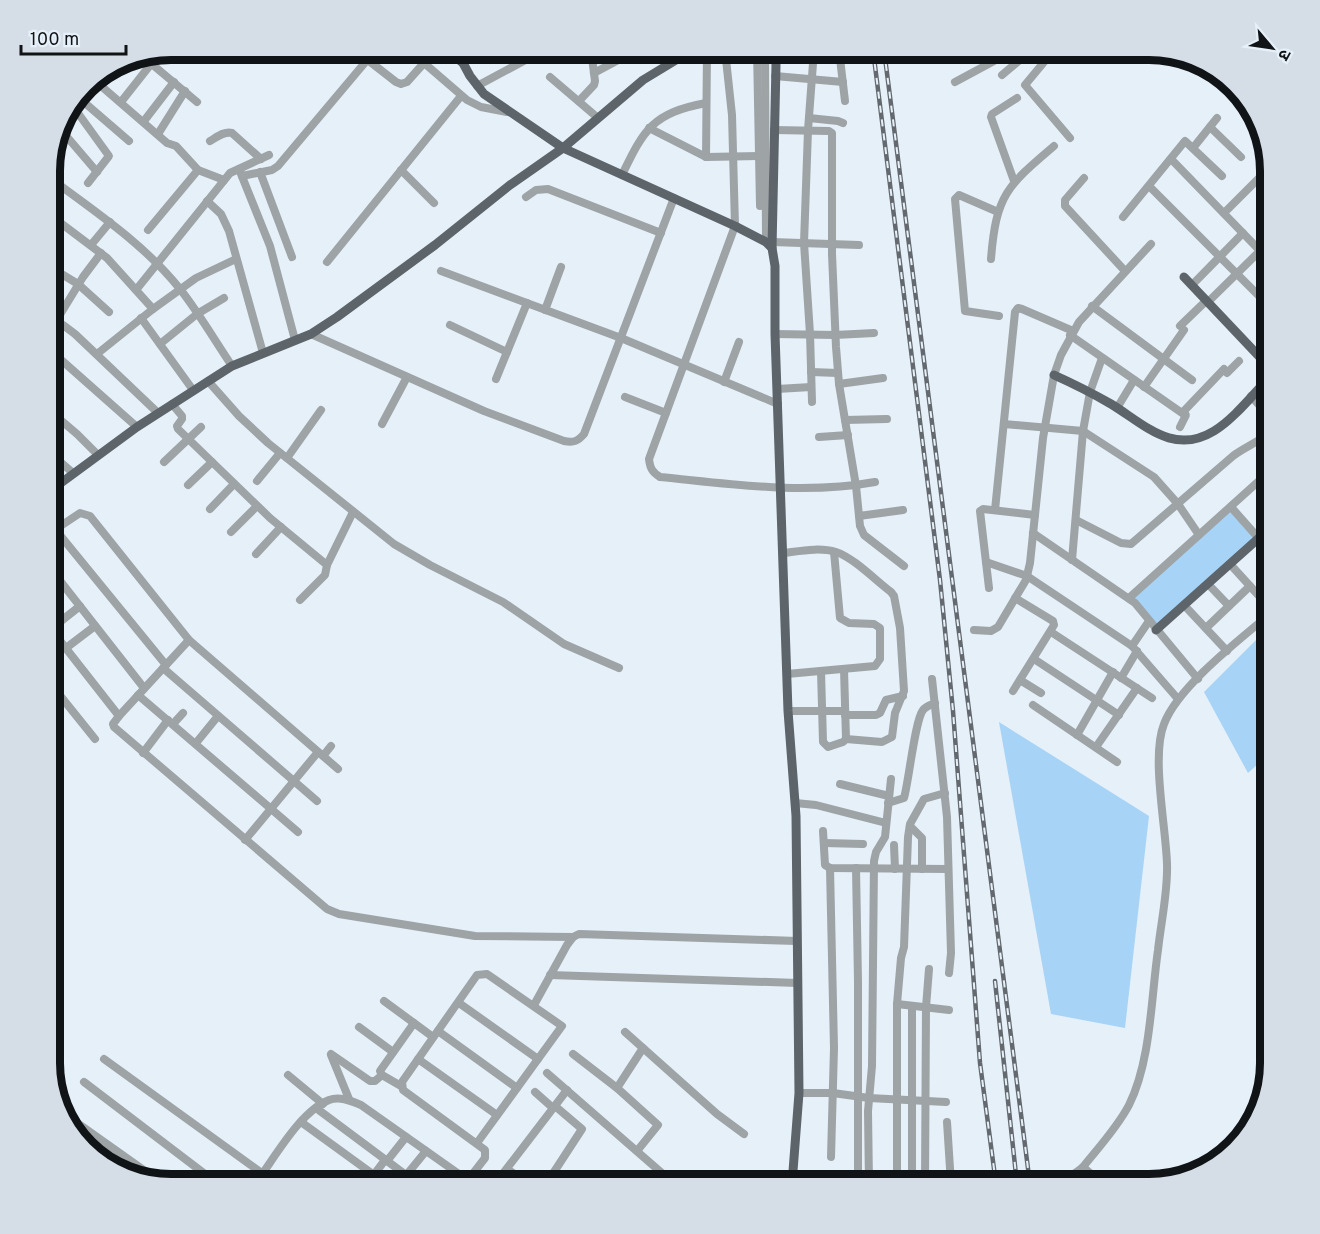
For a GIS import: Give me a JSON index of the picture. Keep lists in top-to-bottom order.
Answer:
{
  "scale_bar": "100 m",
  "north": "bottom right"
}
